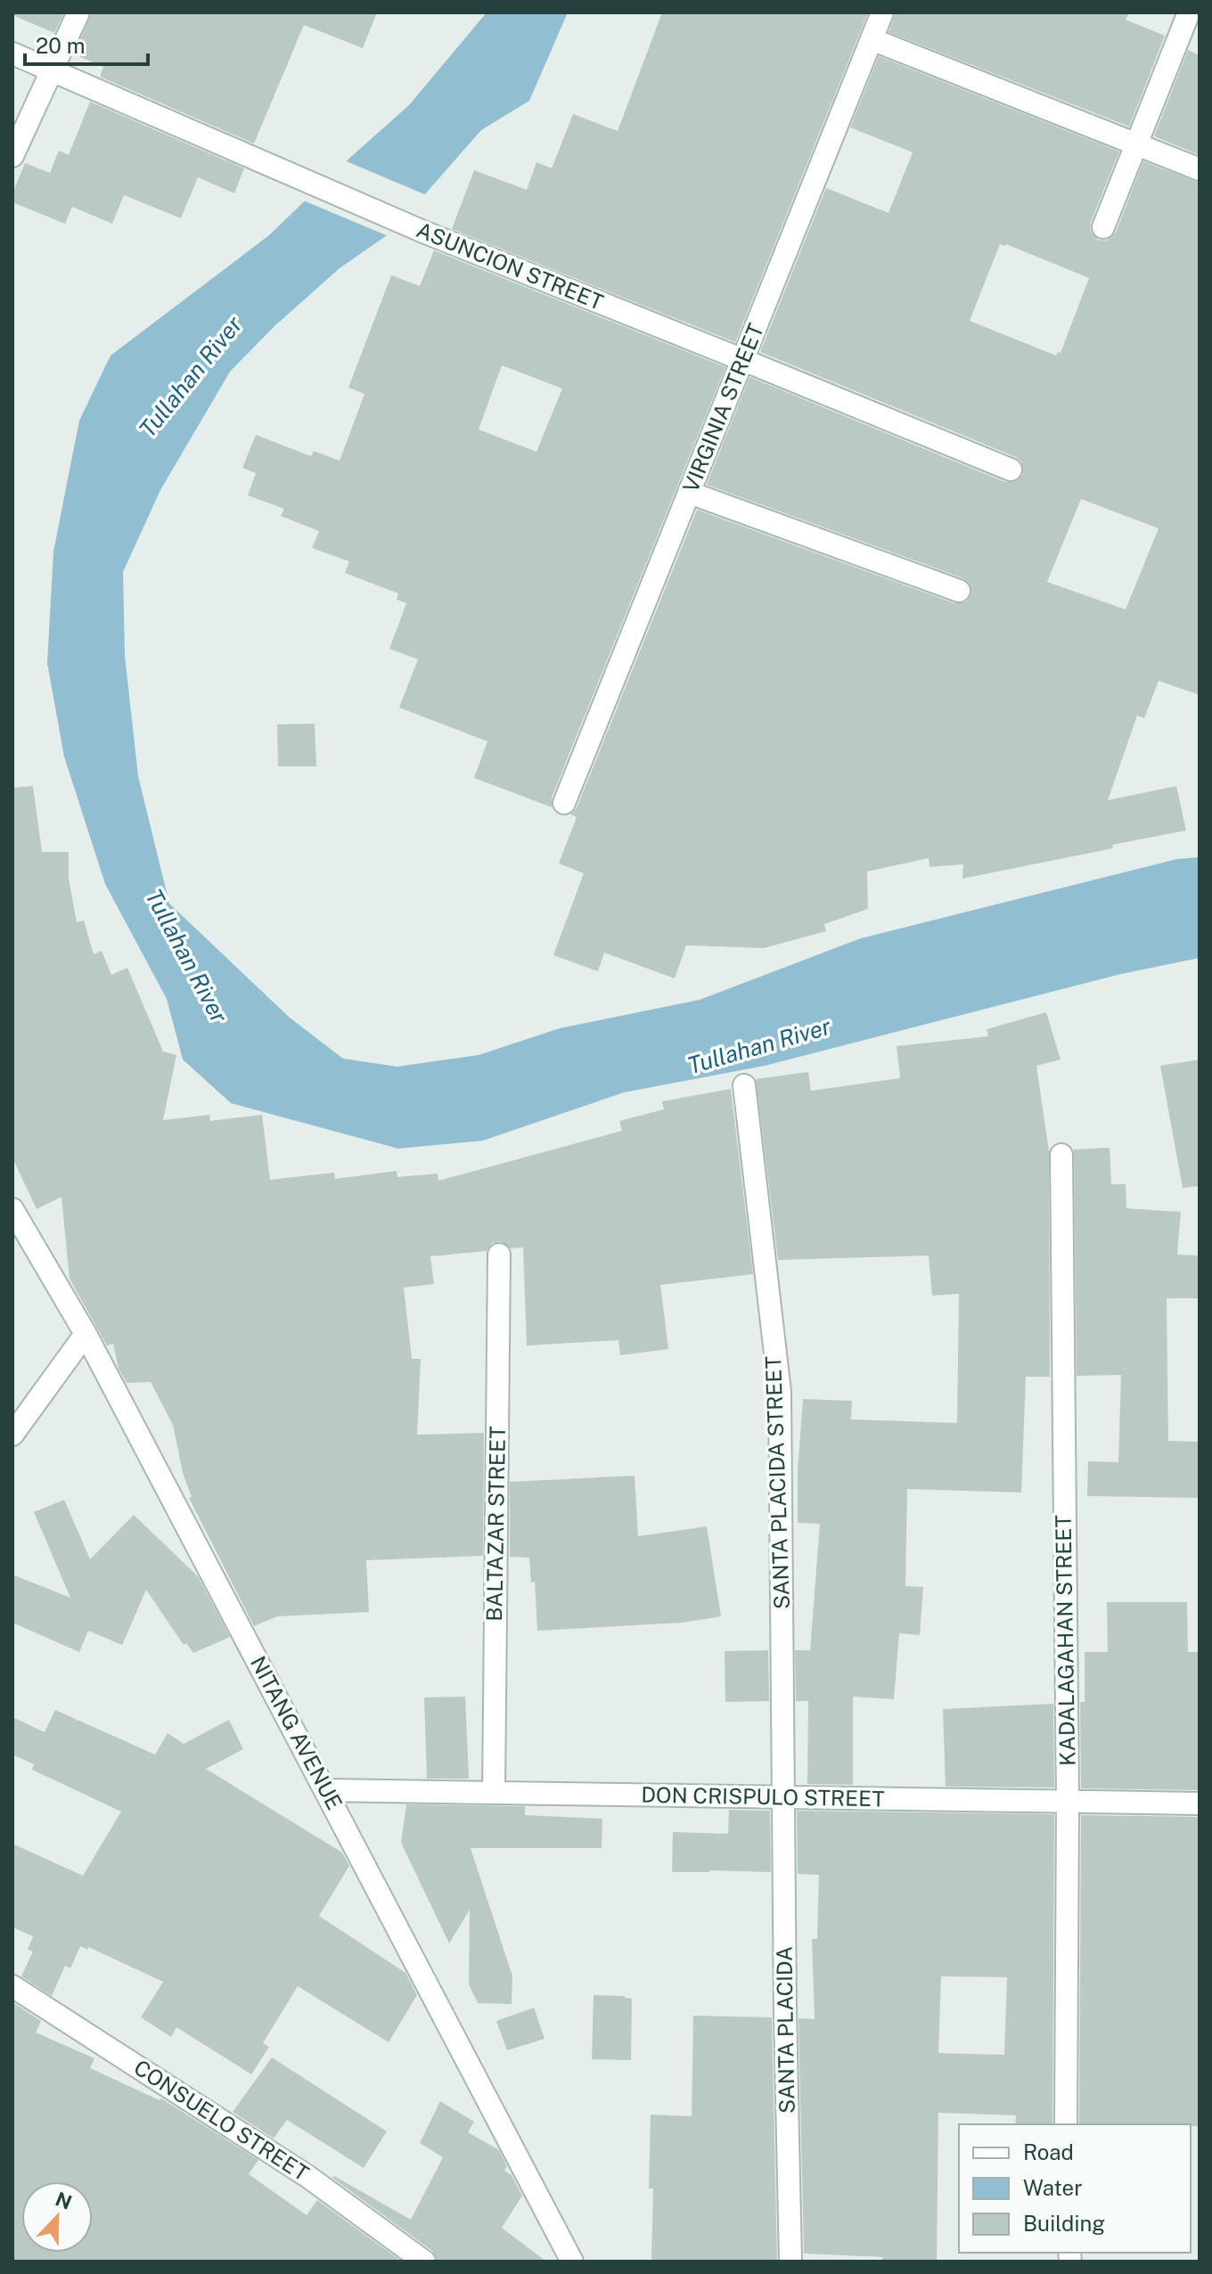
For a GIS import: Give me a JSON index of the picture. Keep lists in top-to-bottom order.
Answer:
{
  "streets": {
    "street": [
      "ASUNCION STREET",
      "VIRGINIA STREET",
      "SANTA PLACIDA STREET",
      "BALTAZAR STREET",
      "KADALAGAHAN STREET",
      "NITANG AVENUE",
      "DON CRISPULO STREET",
      "SANTA PLACIDA",
      "CONSUELO STREET"
    ]
  },
  "crossings": [
    ["ASUNCION STREET", "VIRGINIA STREET"],
    ["SANTA PLACIDA STREET", "DON CRISPULO STREET"],
    ["SANTA PLACIDA STREET", "SANTA PLACIDA"],
    ["BALTAZAR STREET", "DON CRISPULO STREET"],
    ["KADALAGAHAN STREET", "DON CRISPULO STREET"],
    ["NITANG AVENUE", "DON CRISPULO STREET"],
    ["DON CRISPULO STREET", "SANTA PLACIDA"]
  ],
  "water": ["Tullahan River"],
  "legend": ["Road", "Water", "Building"],
  "scale_bar": "20 m",
  "north": "top"
}
